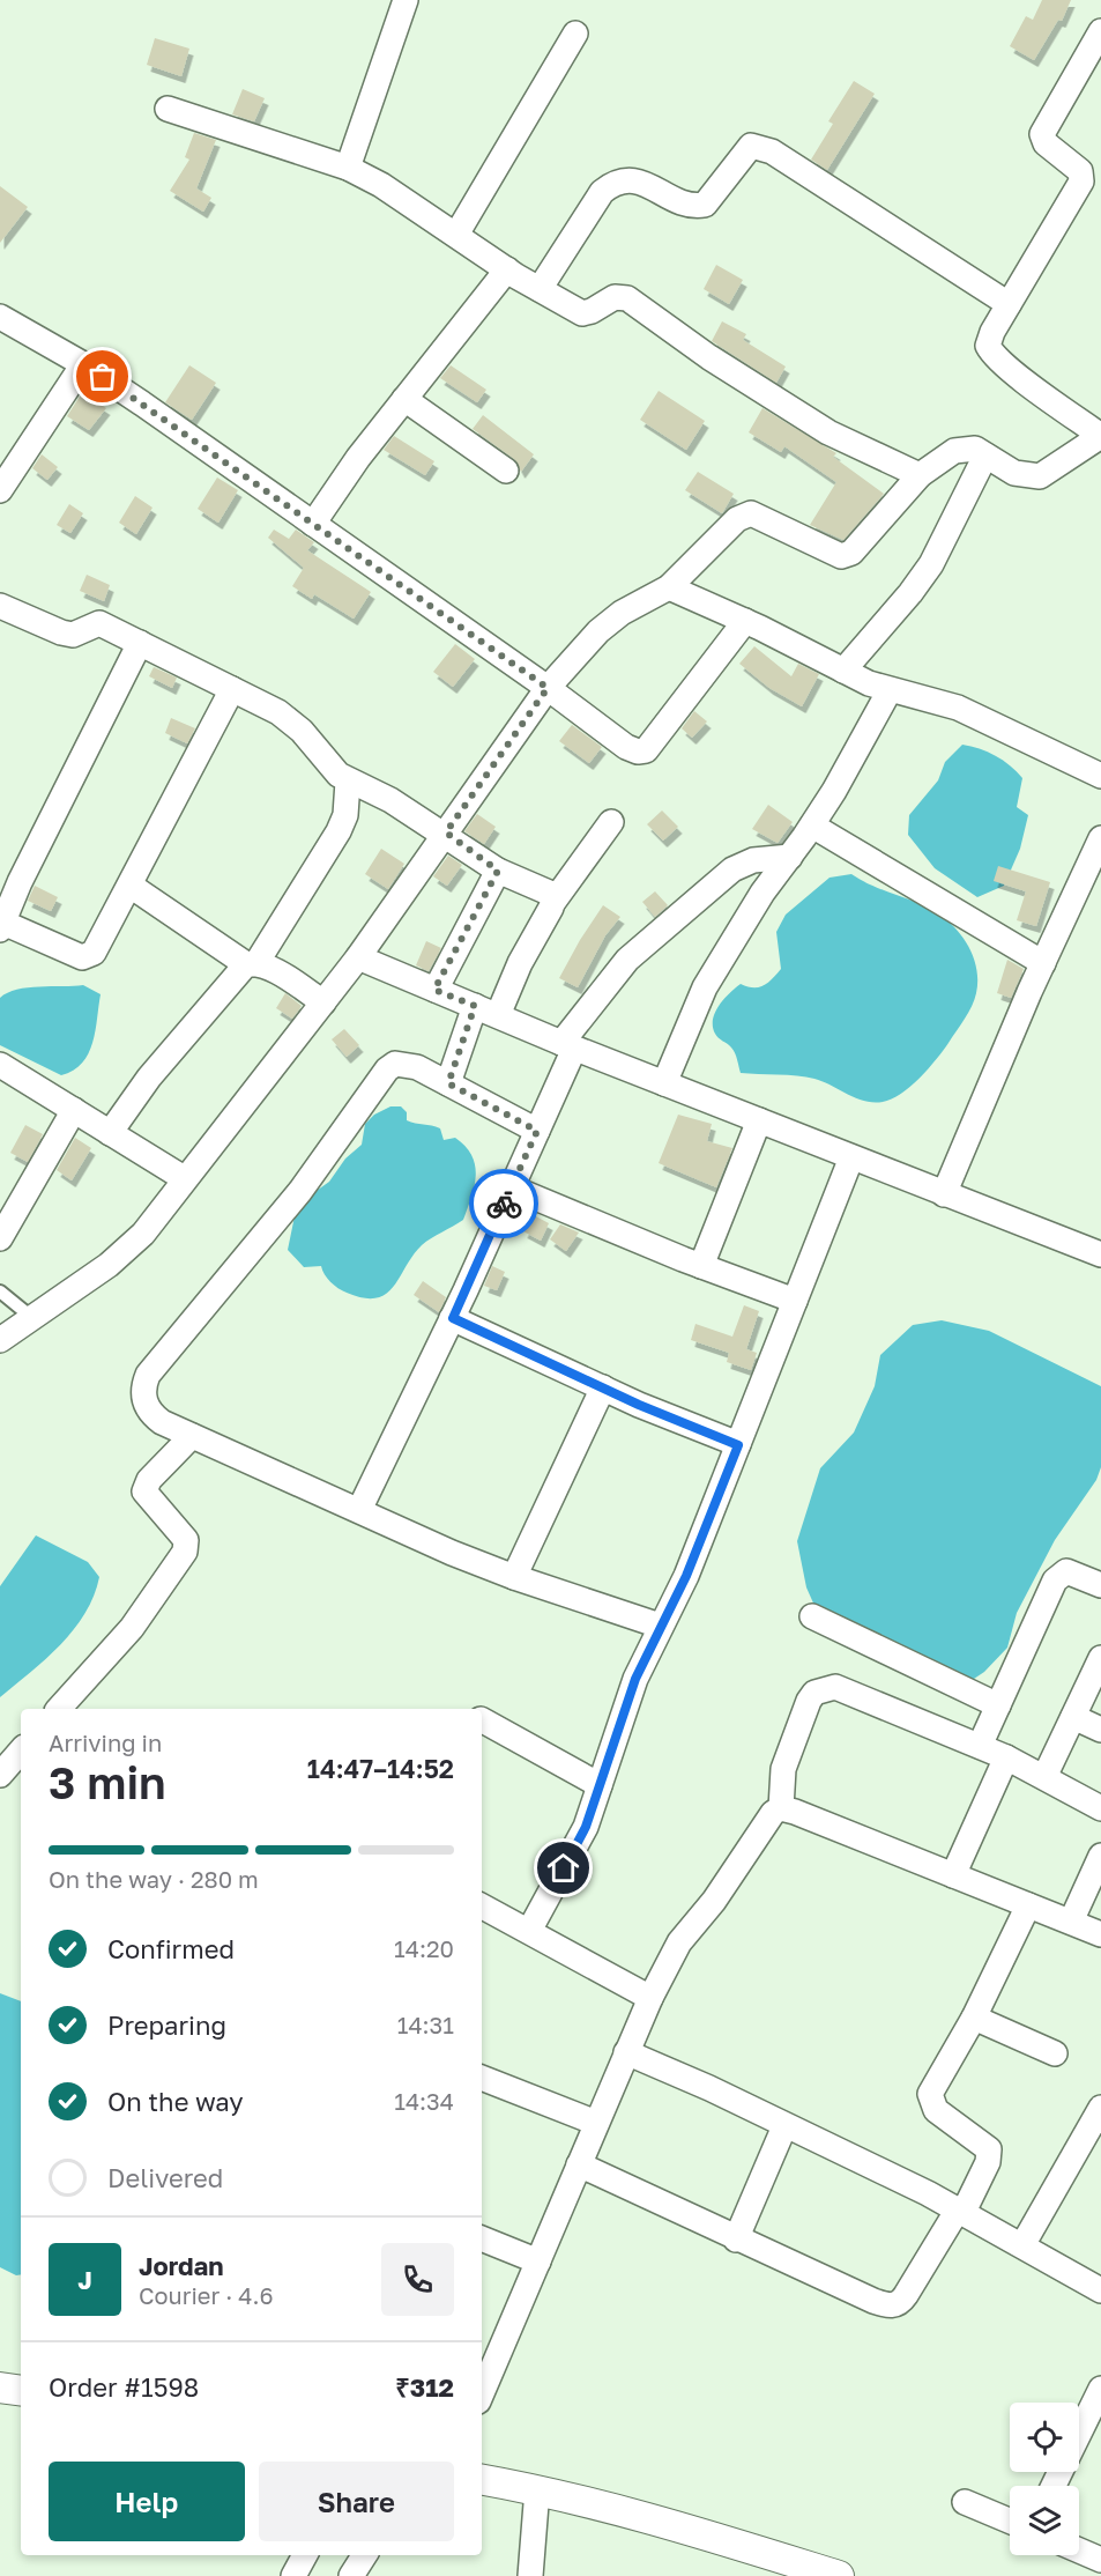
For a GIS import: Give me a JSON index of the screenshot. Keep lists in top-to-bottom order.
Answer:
{
  "page": {
    "heading": ["3 min", "Arriving in", "14:47–14:52"],
    "panel": [
      "Jordan",
      "Courier · 4.6",
      "Order #1598",
      "₹312"
    ],
    "bar": "On the way · 280 m",
    "list": [
      ["Confirmed", "14:20"],
      ["Preparing", "14:31"],
      ["On the way", "14:34"],
      "Delivered"
    ],
    "round": "J",
    "buttons": ["Help", "Share"]
  }
}
